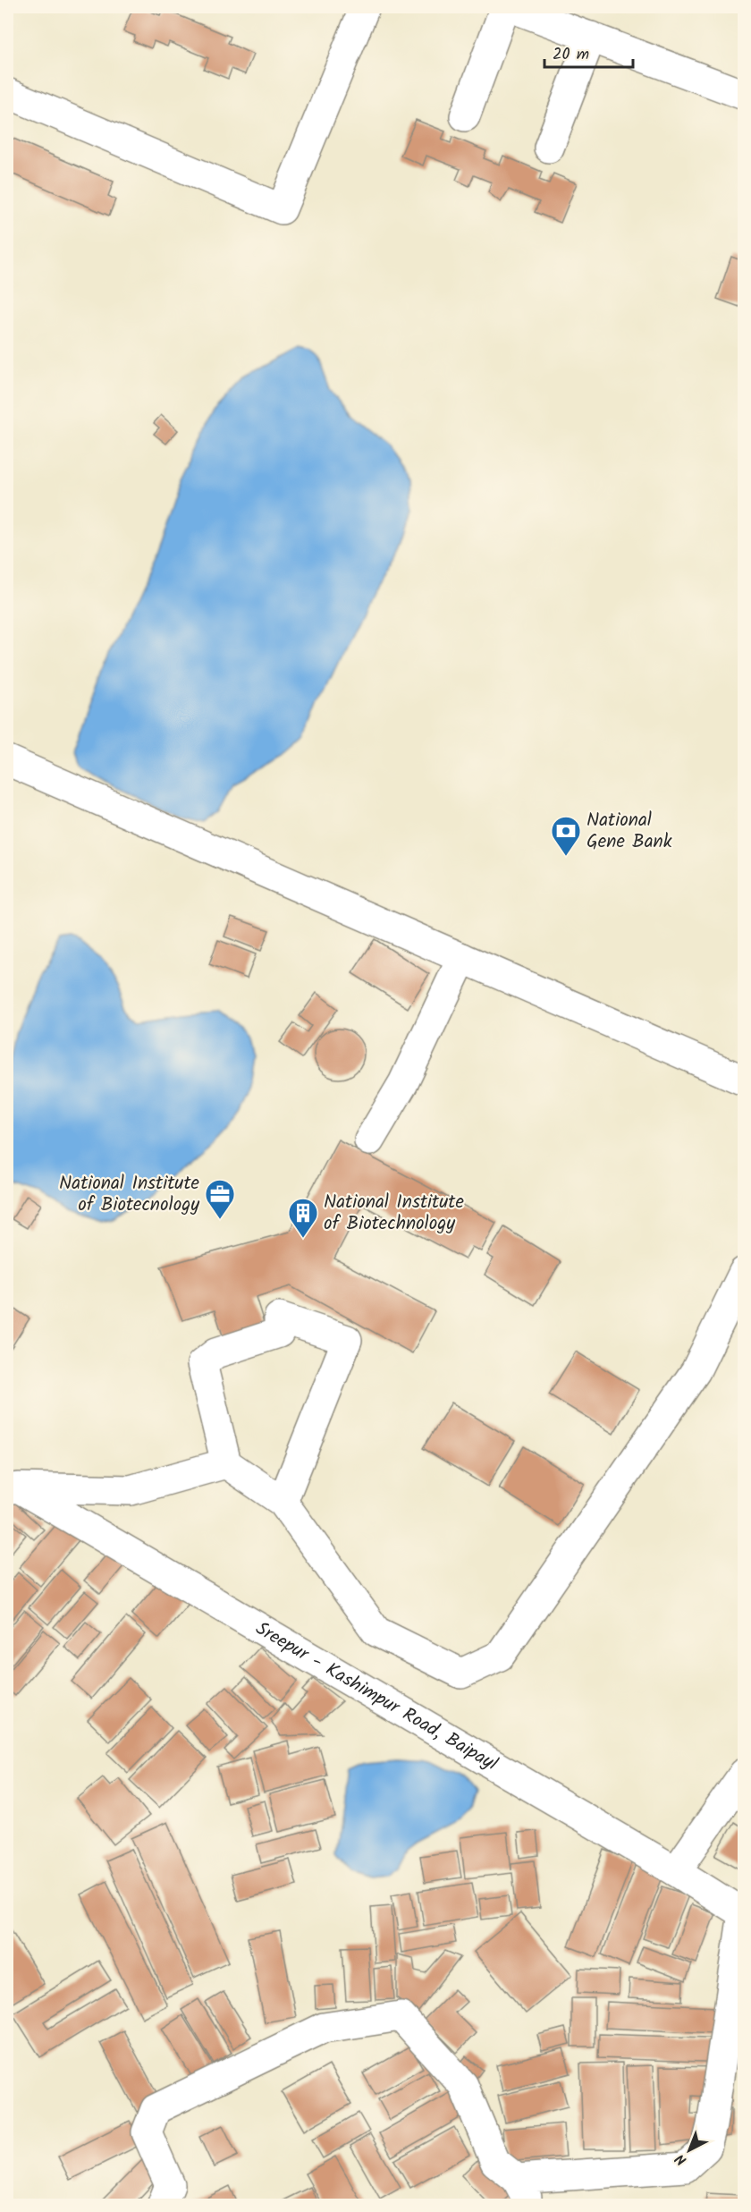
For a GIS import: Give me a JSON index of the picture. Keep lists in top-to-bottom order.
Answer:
{
  "streets": {
    "street": ["Sreepur - Kashimpur Road, Baipayl"]
  },
  "places": {
    "bank": ["National Gene Bank"],
    "office": ["National Institute of Biotecnology"],
    "building": ["National Institute of Biotechnology"]
  },
  "scale_bar": "20 m",
  "north": "bottom left"
}
